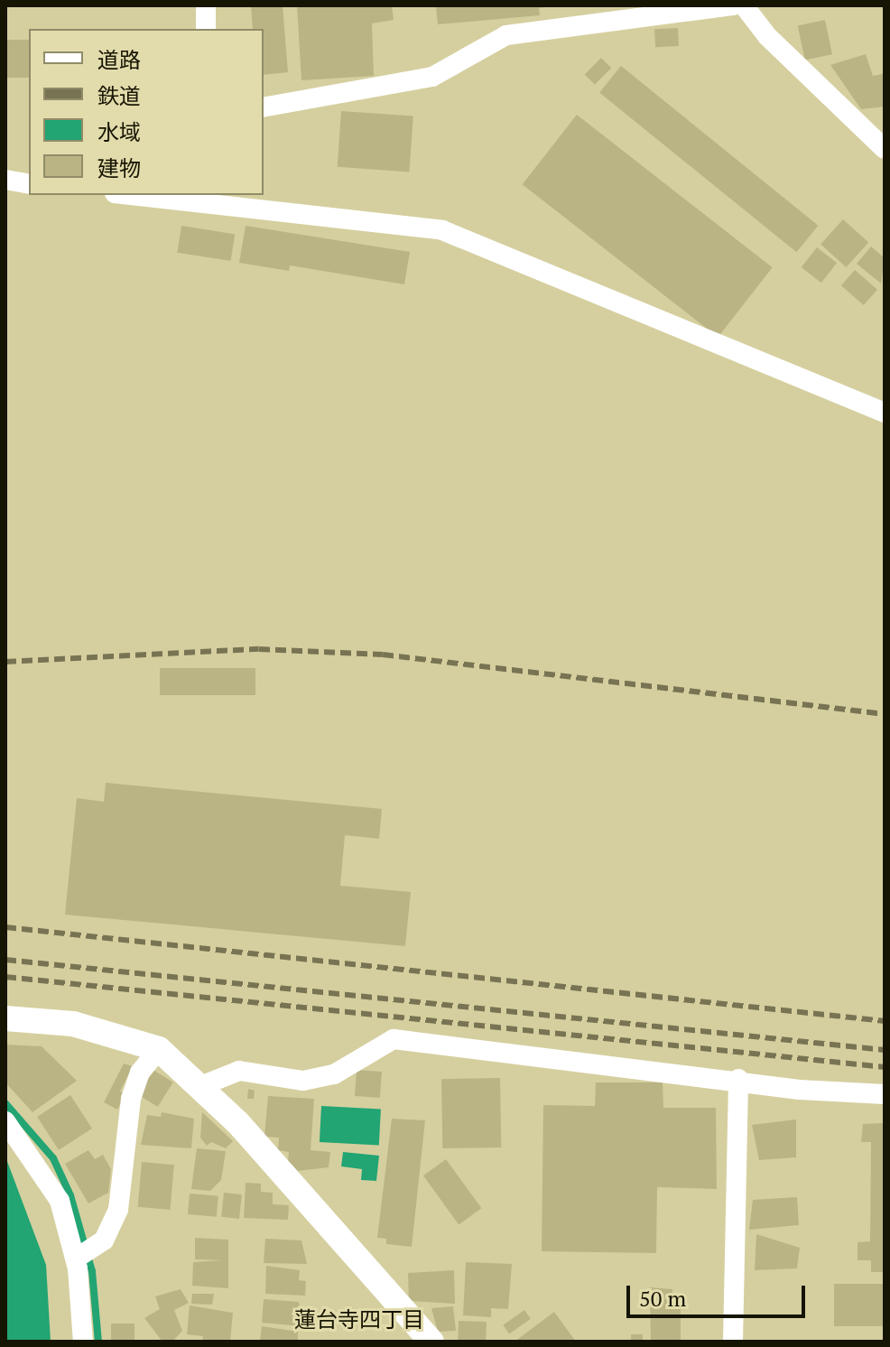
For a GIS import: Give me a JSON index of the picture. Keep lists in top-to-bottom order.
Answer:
{
  "districts": ["蓮台寺四丁目"],
  "legend": [
    "道路",
    "鉄道",
    "水域",
    "建物"
  ],
  "scale_bar": "50 m"
}
